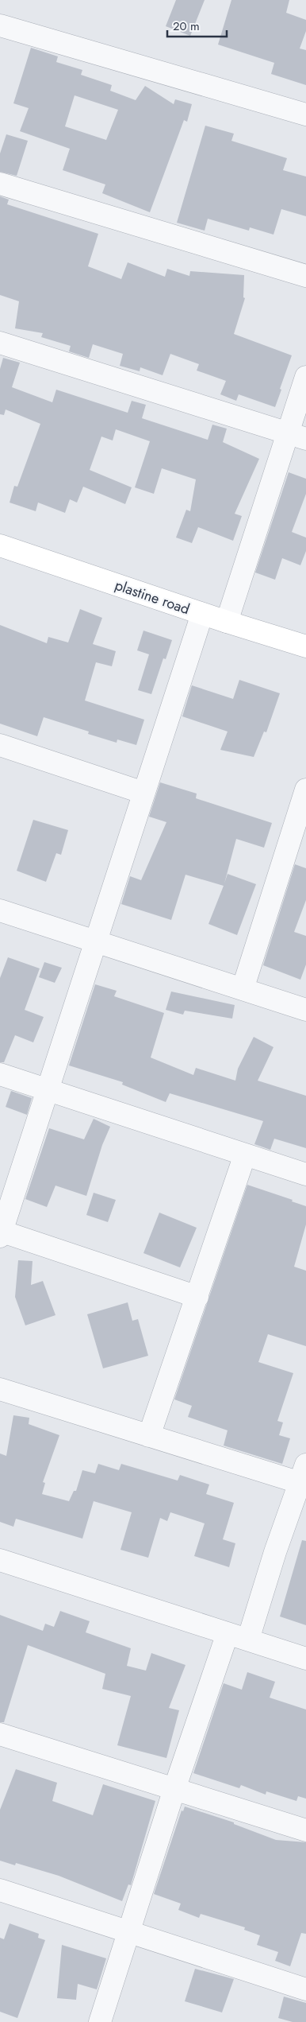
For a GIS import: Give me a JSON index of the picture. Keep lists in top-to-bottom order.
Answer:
{
  "streets": {
    "street": ["plastine road"]
  },
  "scale_bar": "20 m"
}
